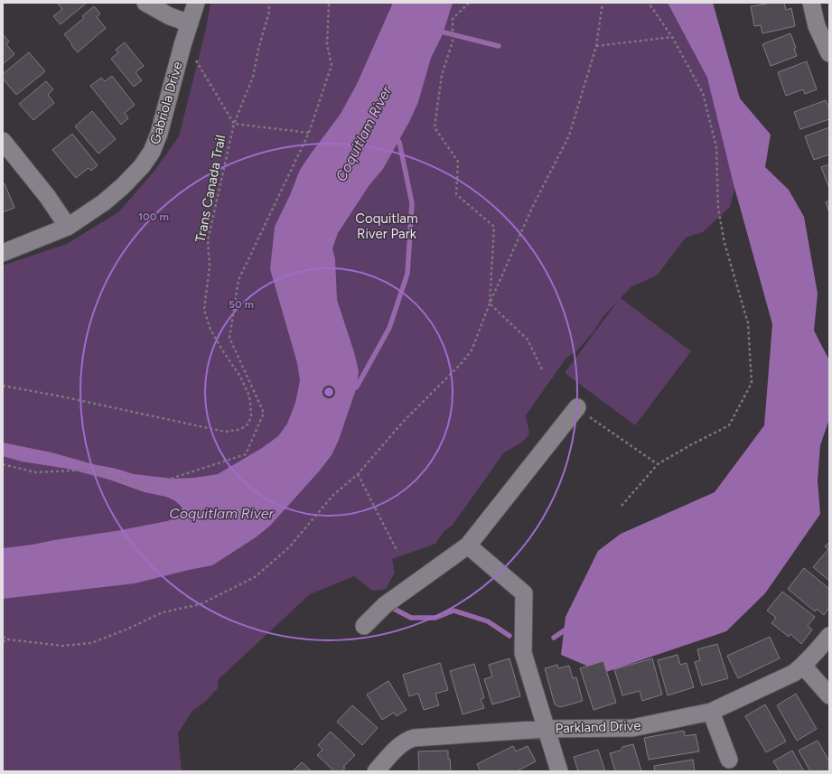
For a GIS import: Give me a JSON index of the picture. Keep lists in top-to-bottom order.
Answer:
{
  "streets": {
    "street": ["Gabriola Drive", "Parkland Drive"],
    "path": ["Trans Canada Trail"]
  },
  "water": ["Coquitlam River"],
  "parks": ["Coquitlam River Park"],
  "rings": ["100 m", "50 m"]
}
